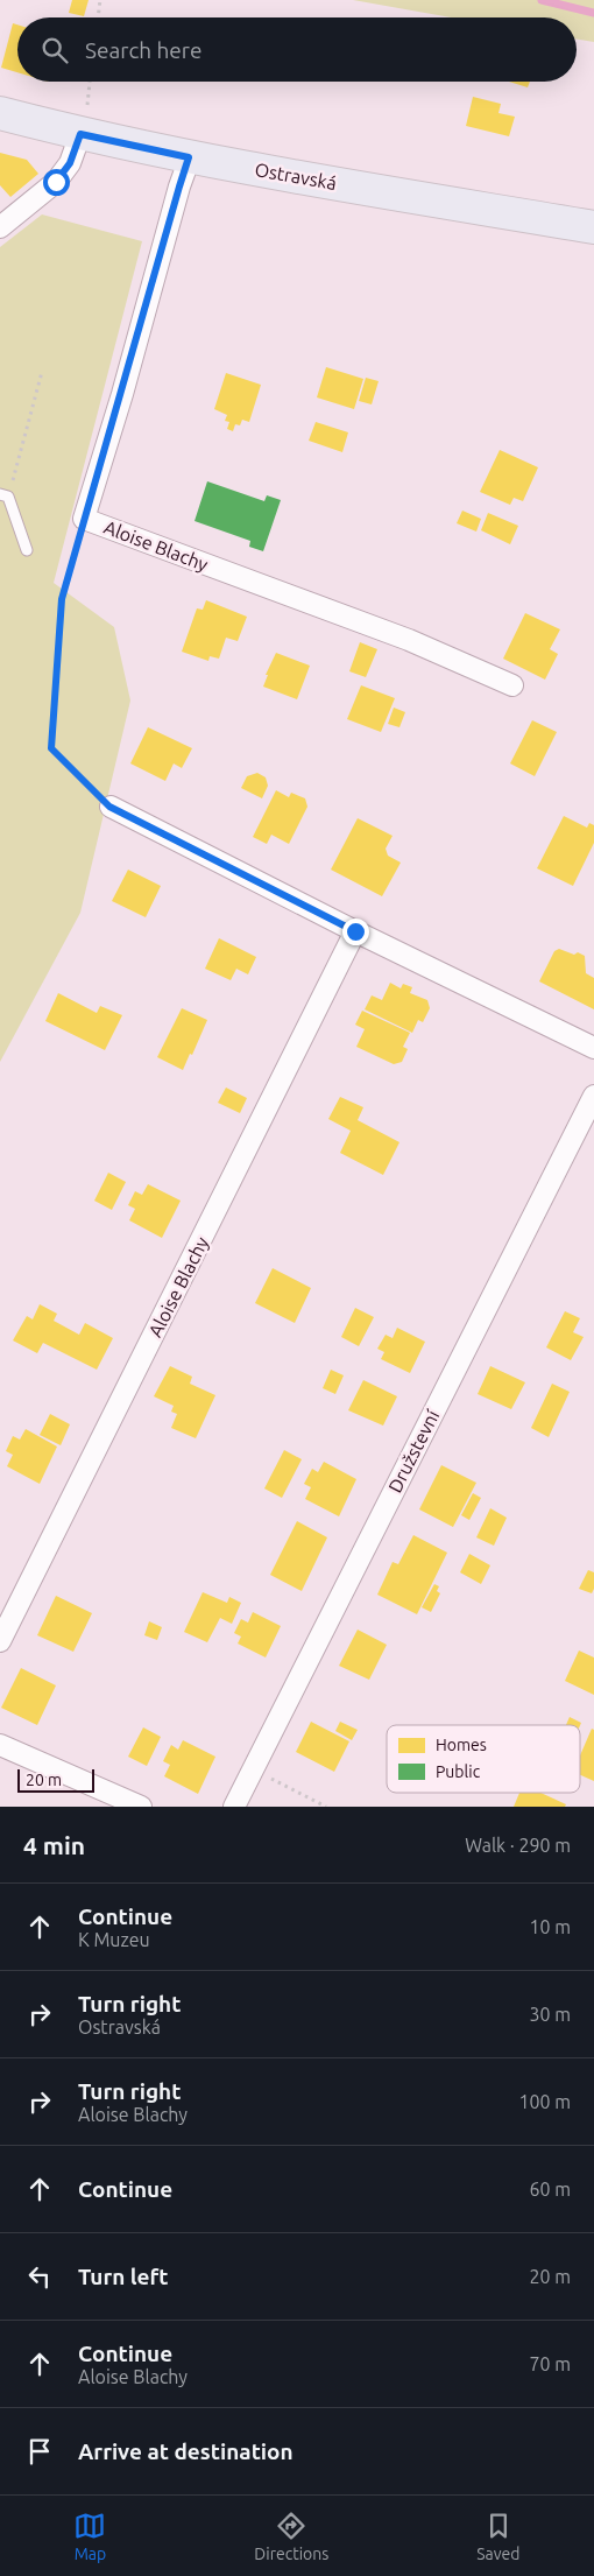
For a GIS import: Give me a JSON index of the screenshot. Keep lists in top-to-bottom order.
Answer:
{
  "streets": {
    "main road": ["Ostravská"],
    "street": ["Aloise Blachy", "Družstevní"]
  },
  "crossings": [
    ["Ostravská", "Aloise Blachy"]
  ],
  "legend": ["Homes", "Public"],
  "scale_bar": "20 m",
  "page": {
    "search": "Search here",
    "scale": "20 m",
    "heading": ["4 min", "Walk · 290 m"],
    "list": [
      ["Continue", "K Muzeu", "10 m"],
      ["Turn right", "Ostravská", "30 m"],
      ["Turn right", "Aloise Blachy", "100 m"],
      ["Continue", "60 m"],
      ["Turn left", "20 m"],
      ["Continue", "Aloise Blachy", "70 m"],
      "Arrive at destination"
    ],
    "nav": ["Map", "Directions", "Saved"]
  }
}
